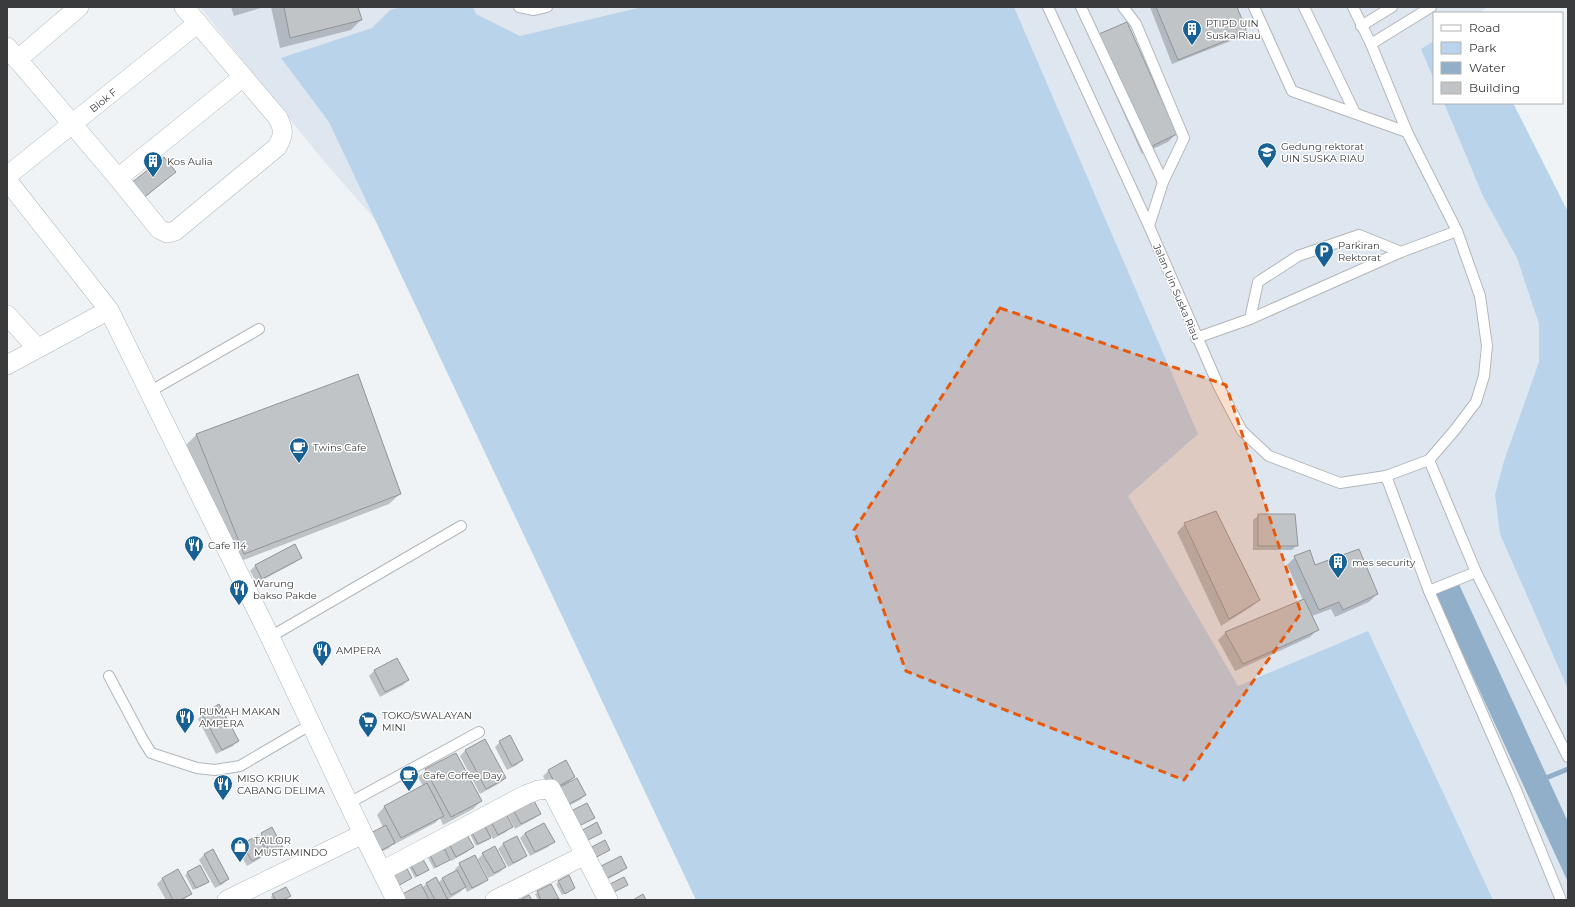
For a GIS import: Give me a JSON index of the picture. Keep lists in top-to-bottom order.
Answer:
{
  "streets": {
    "street": ["Blok F"],
    "lane": ["Jalan Uin Suska Riau"]
  },
  "places": {
    "building": ["PTIPD UIN Suska Riau", "Kos Aulia", "mes security"],
    "school or university": ["Gedung rektorat UIN SUSKA RIAU"],
    "parking": ["Parkiran Rektorat"],
    "cafe": ["Twins Cafe", "Cafe Coffee Day"],
    "restaurant": [
      "Cafe 114",
      "Warung bakso Pakde",
      "AMPERA",
      "RUMAH MAKAN AMPERA",
      "MISO KRIUK CABANG DELIMA"
    ],
    "supermarket": ["TOKO/SWALAYAN MINI"],
    "shop": ["TAILOR MUSTAMINDO"]
  },
  "legend": [
    "Road",
    "Park",
    "Water",
    "Building"
  ]
}
